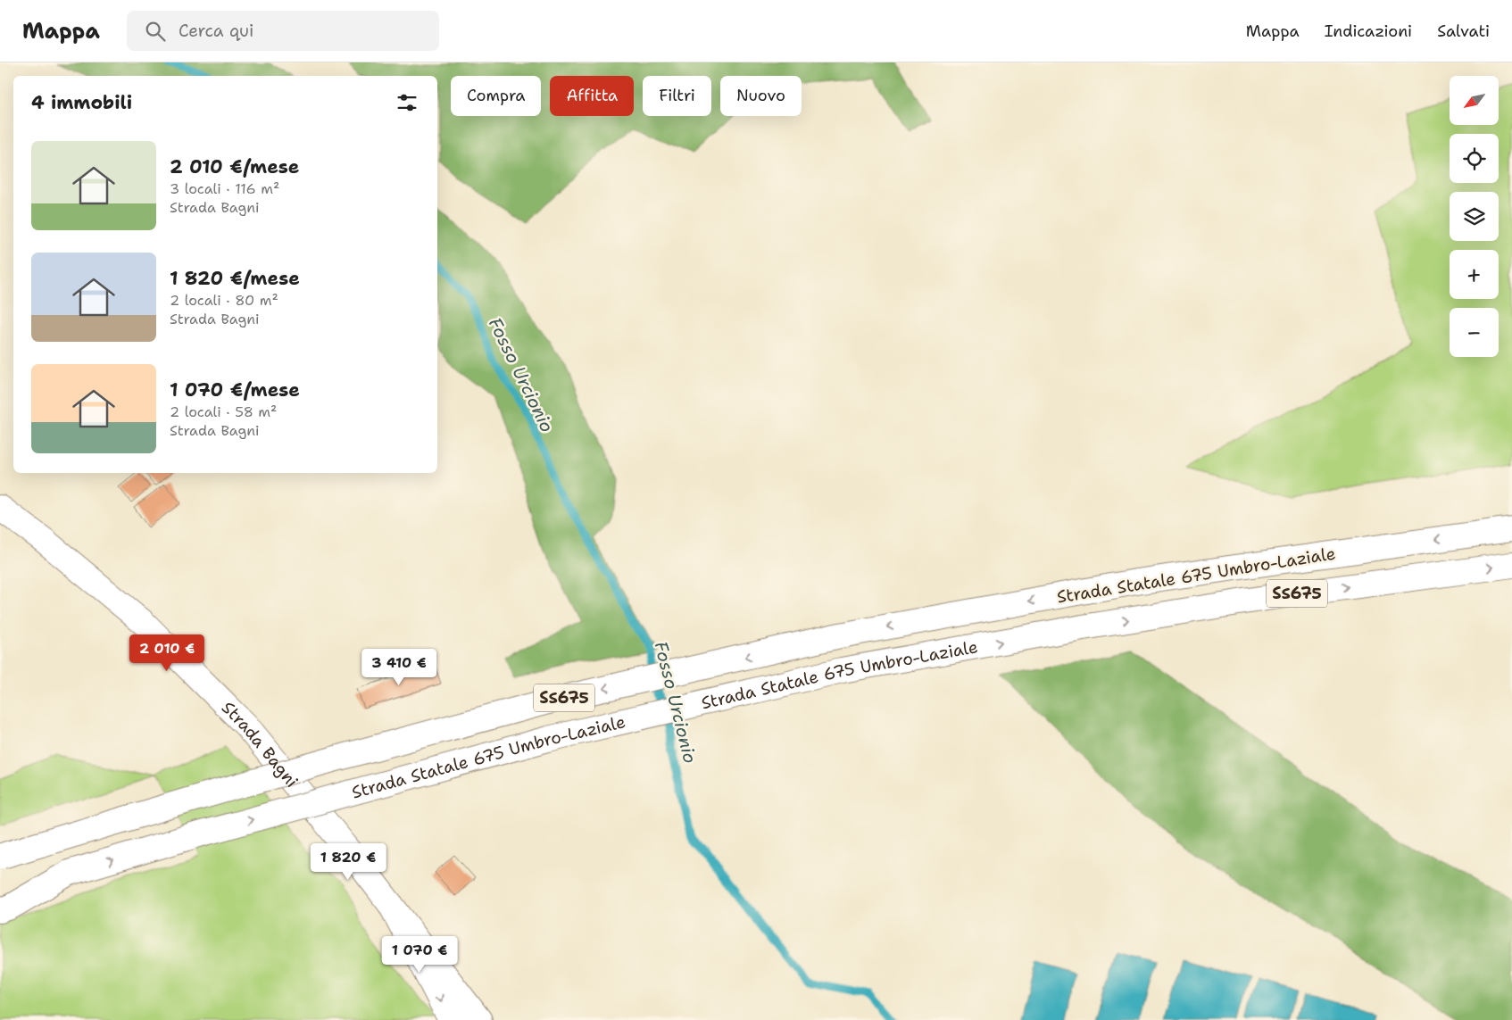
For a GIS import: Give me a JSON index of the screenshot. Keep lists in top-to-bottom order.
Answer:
{
  "streets": {
    "main road": ["Strada Statale 675 Umbro-Laziale", "SS675", "Strada Bagni"]
  },
  "water": ["Fosso Urcionio"],
  "north": "bottom left",
  "page": {
    "header": "Mappa",
    "search": "Cerca qui",
    "nav": ["Mappa", "Indicazioni", "Salvati"],
    "map_buttons": ["+", "−"],
    "chip": [
      "Compra",
      "Affitta",
      "Filtri",
      "Nuovo"
    ],
    "heading": "4 immobili",
    "list": [
      {
        "name": "2 010 €/mese",
        "note": "3 locali · 116 m² · Strada Bagni"
      },
      {
        "name": "1 820 €/mese",
        "note": "2 locali · 80 m² · Strada Bagni"
      },
      {
        "name": "1 070 €/mese",
        "note": "2 locali · 58 m² · Strada Bagni"
      }
    ],
    "price": [
      "2 010 €",
      "3 410 €",
      "1 820 €",
      "1 070 €"
    ]
  }
}
